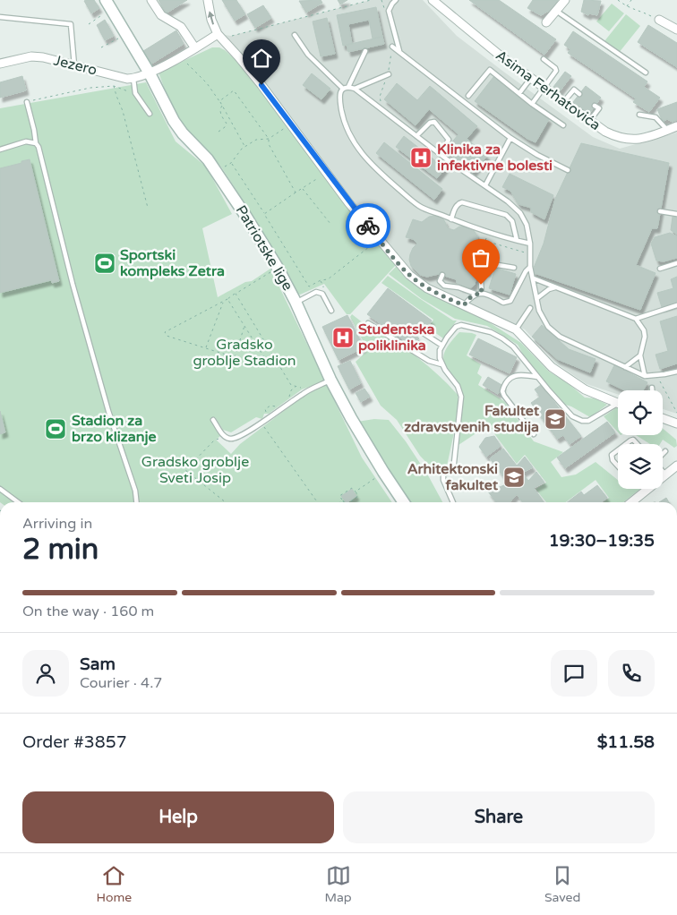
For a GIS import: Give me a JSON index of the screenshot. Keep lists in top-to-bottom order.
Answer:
{
  "streets": {
    "street": ["Jezero", "Asima Ferhatovića", "Patriotske lige"]
  },
  "crossings": [
    ["Jezero", "Patriotske lige"]
  ],
  "parks": ["Gradsko groblje Stadion", "Gradsko groblje Sveti Josip"],
  "places": {
    "hospital": ["Klinika za infektivne bolesti", "Studentska poliklinika"],
    "sports": ["Sportski kompleks Zetra", "Stadion za brzo klizanje"],
    "school or university": ["Fakultet zdravstvenih studija", "Arhitektonski fakultet"]
  },
  "page": {
    "heading": ["2 min", "Arriving in", "19:30–19:35"],
    "panel": [
      "Sam",
      "Courier · 4.7",
      "Order #3857",
      "$11.58"
    ],
    "bar": "On the way · 160 m",
    "buttons": ["Help", "Share"],
    "tabs": ["Home", "Map", "Saved"]
  }
}
